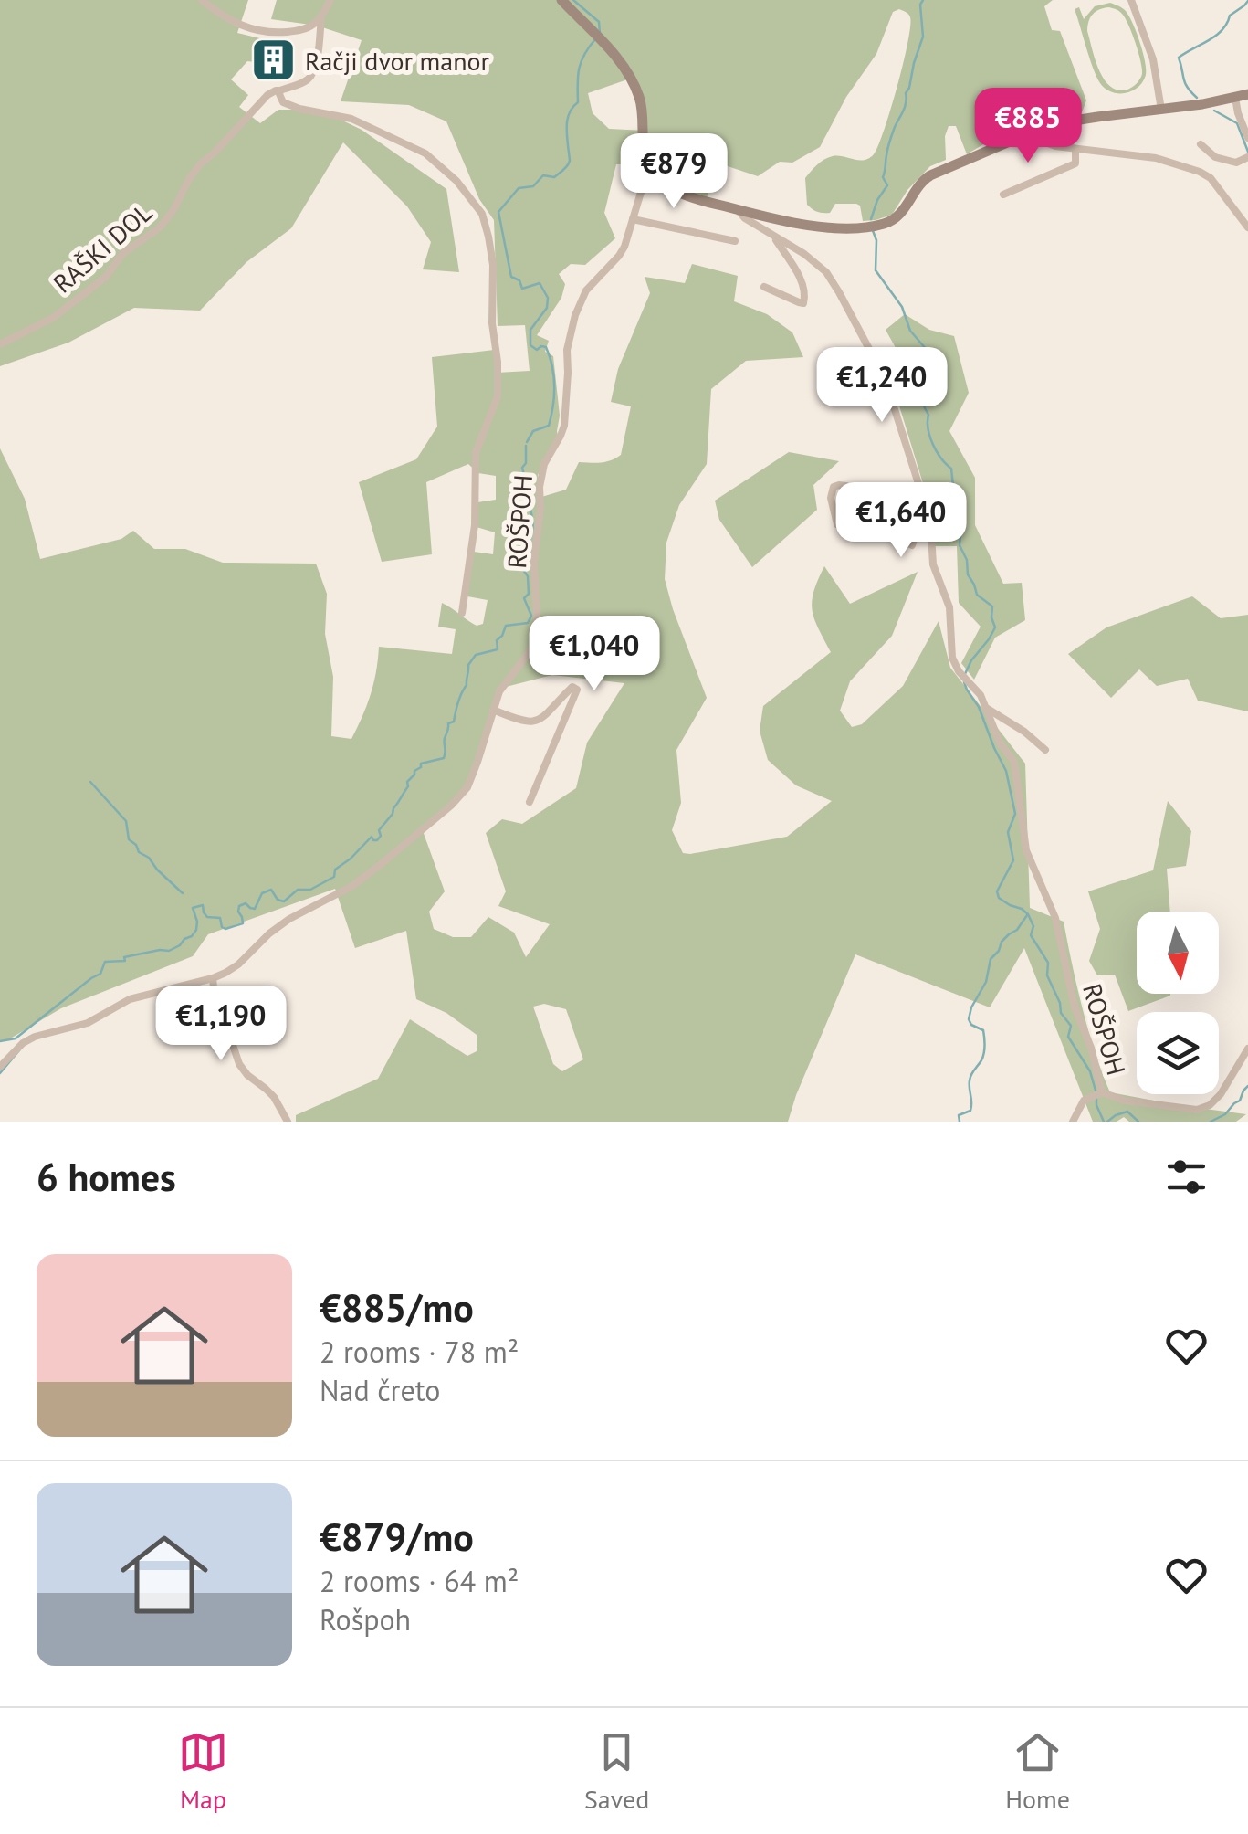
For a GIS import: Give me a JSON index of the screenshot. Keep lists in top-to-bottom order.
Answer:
{
  "streets": {
    "street": ["RAŠKI DOL", "ROŠPOH"]
  },
  "places": {
    "building": ["Račji dvor manor"]
  },
  "north": "bottom",
  "page": {
    "price": [
      "€885",
      "€879",
      "€1,240",
      "€1,640",
      "€1,040",
      "€1,190"
    ],
    "heading": "6 homes",
    "list": [
      {
        "name": "€885/mo",
        "note": "2 rooms · 78 m² · Nad čreto"
      },
      {
        "name": "€879/mo",
        "note": "2 rooms · 64 m² · Rošpoh"
      }
    ],
    "tabs": ["Map", "Saved", "Home"]
  }
}
